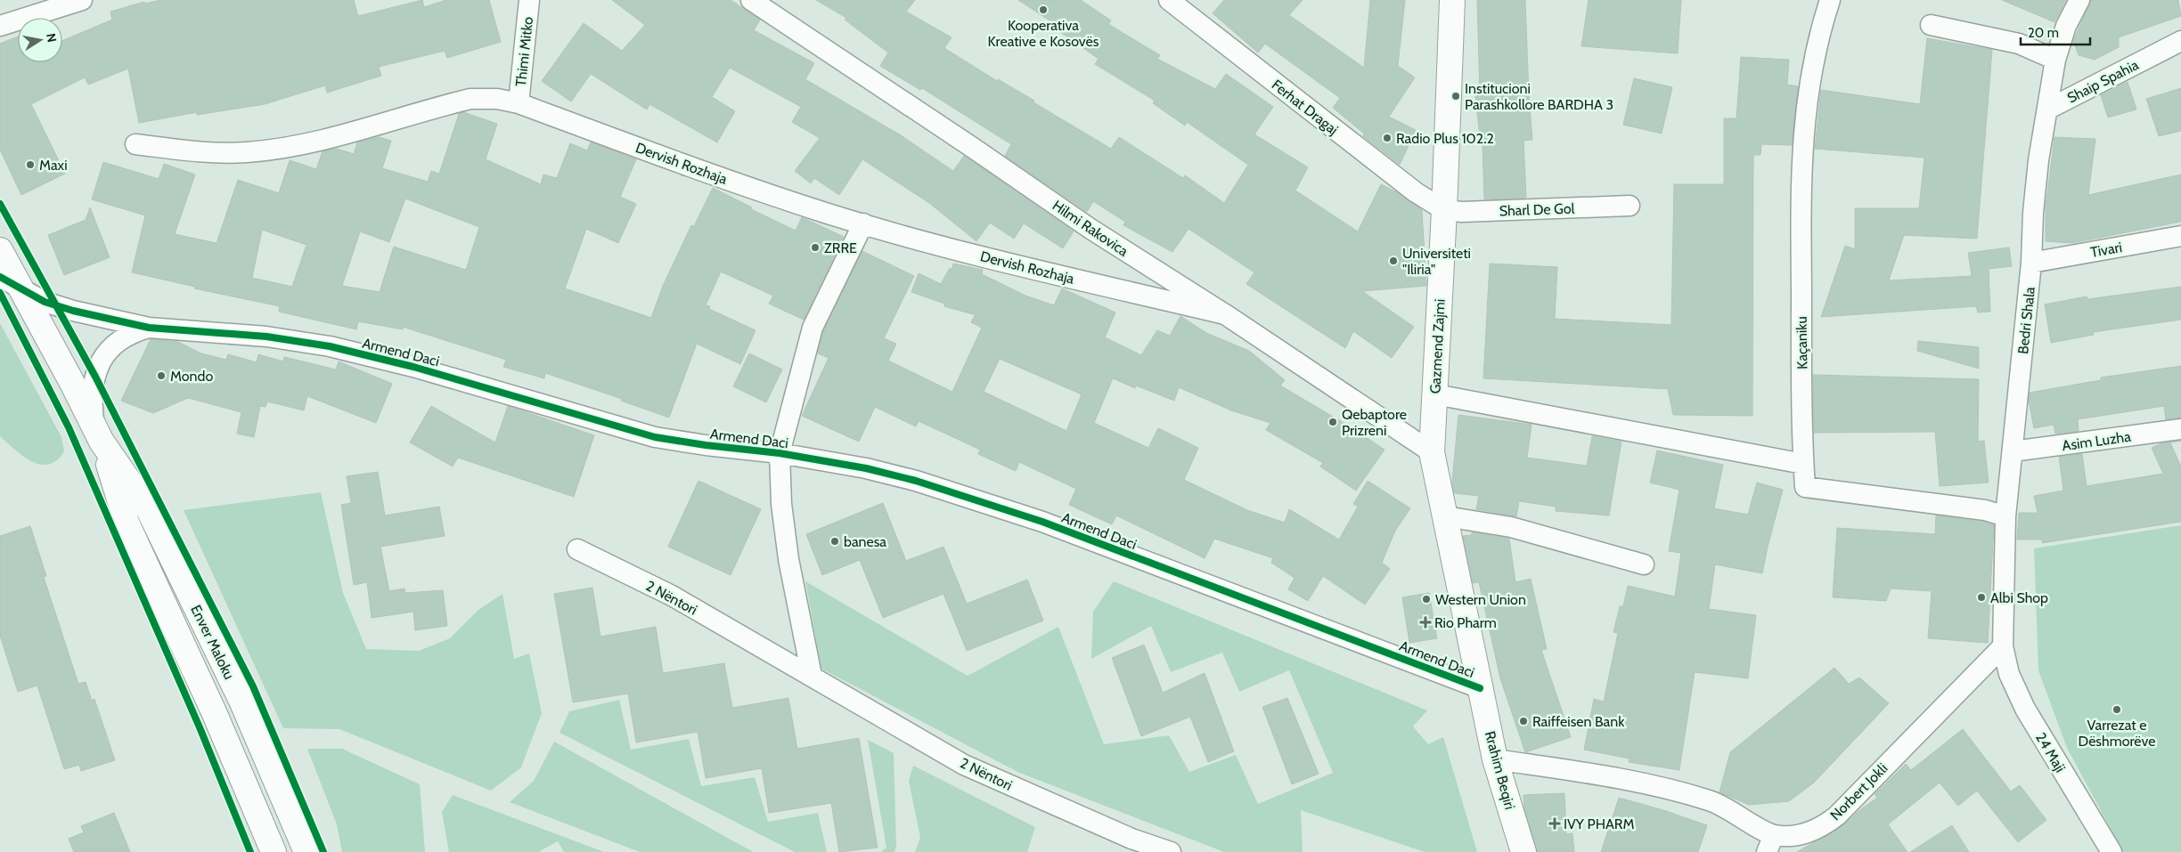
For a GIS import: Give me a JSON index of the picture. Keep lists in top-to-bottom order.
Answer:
{
  "streets": {
    "main road": ["Gazmend Zajmi", "Enver Maloku", "Rrahim Beqiri"],
    "street": [
      "Thimi Mitko",
      "Shaip Spahia",
      "Ferhat Dragaj",
      "Dervish Rozhaja",
      "Sharl De Gol",
      "Hilmi Rakovica",
      "Tivari",
      "Bedri Shala",
      "Kaçaniku",
      "Armend Daci",
      "Asim Luzha",
      "2 Nëntori",
      "24 Maji",
      "Norbert Jokli"
    ]
  },
  "crossings": [
    ["Thimi Mitko", "Dervish Rozhaja"],
    ["Shaip Spahia", "Bedri Shala"],
    ["Ferhat Dragaj", "Sharl De Gol"],
    ["Ferhat Dragaj", "Gazmend Zajmi"],
    ["Dervish Rozhaja", "Hilmi Rakovica"],
    ["Sharl De Gol", "Gazmend Zajmi"],
    ["Hilmi Rakovica", "Gazmend Zajmi"],
    ["Tivari", "Bedri Shala"],
    ["Bedri Shala", "Kaçaniku"],
    ["Bedri Shala", "Asim Luzha"],
    ["Bedri Shala", "24 Maji"],
    ["Bedri Shala", "Norbert Jokli"],
    ["Gazmend Zajmi", "Armend Daci"],
    ["Gazmend Zajmi", "Rrahim Beqiri"],
    ["Armend Daci", "Enver Maloku"],
    ["Armend Daci", "Rrahim Beqiri"],
    ["24 Maji", "Norbert Jokli"],
    ["Rrahim Beqiri", "Norbert Jokli"]
  ],
  "places": {
    "other": [
      "Kooperativa Kreative e Kosovës",
      "Institucioni Parashkollore BARDHA 3",
      "Radio Plus 102.2",
      "Maxi",
      "ZRRE",
      "Universiteti \"Iliria\"",
      "Mondo",
      "Qebaptore Prizreni",
      "banesa",
      "Albi Shop",
      "Western Union",
      "Varrezat e Dëshmorëve",
      "Raiffeisen Bank"
    ],
    "health": ["Rio Pharm", "IVY PHARM"]
  },
  "scale_bar": "20 m",
  "north": "right"
}
